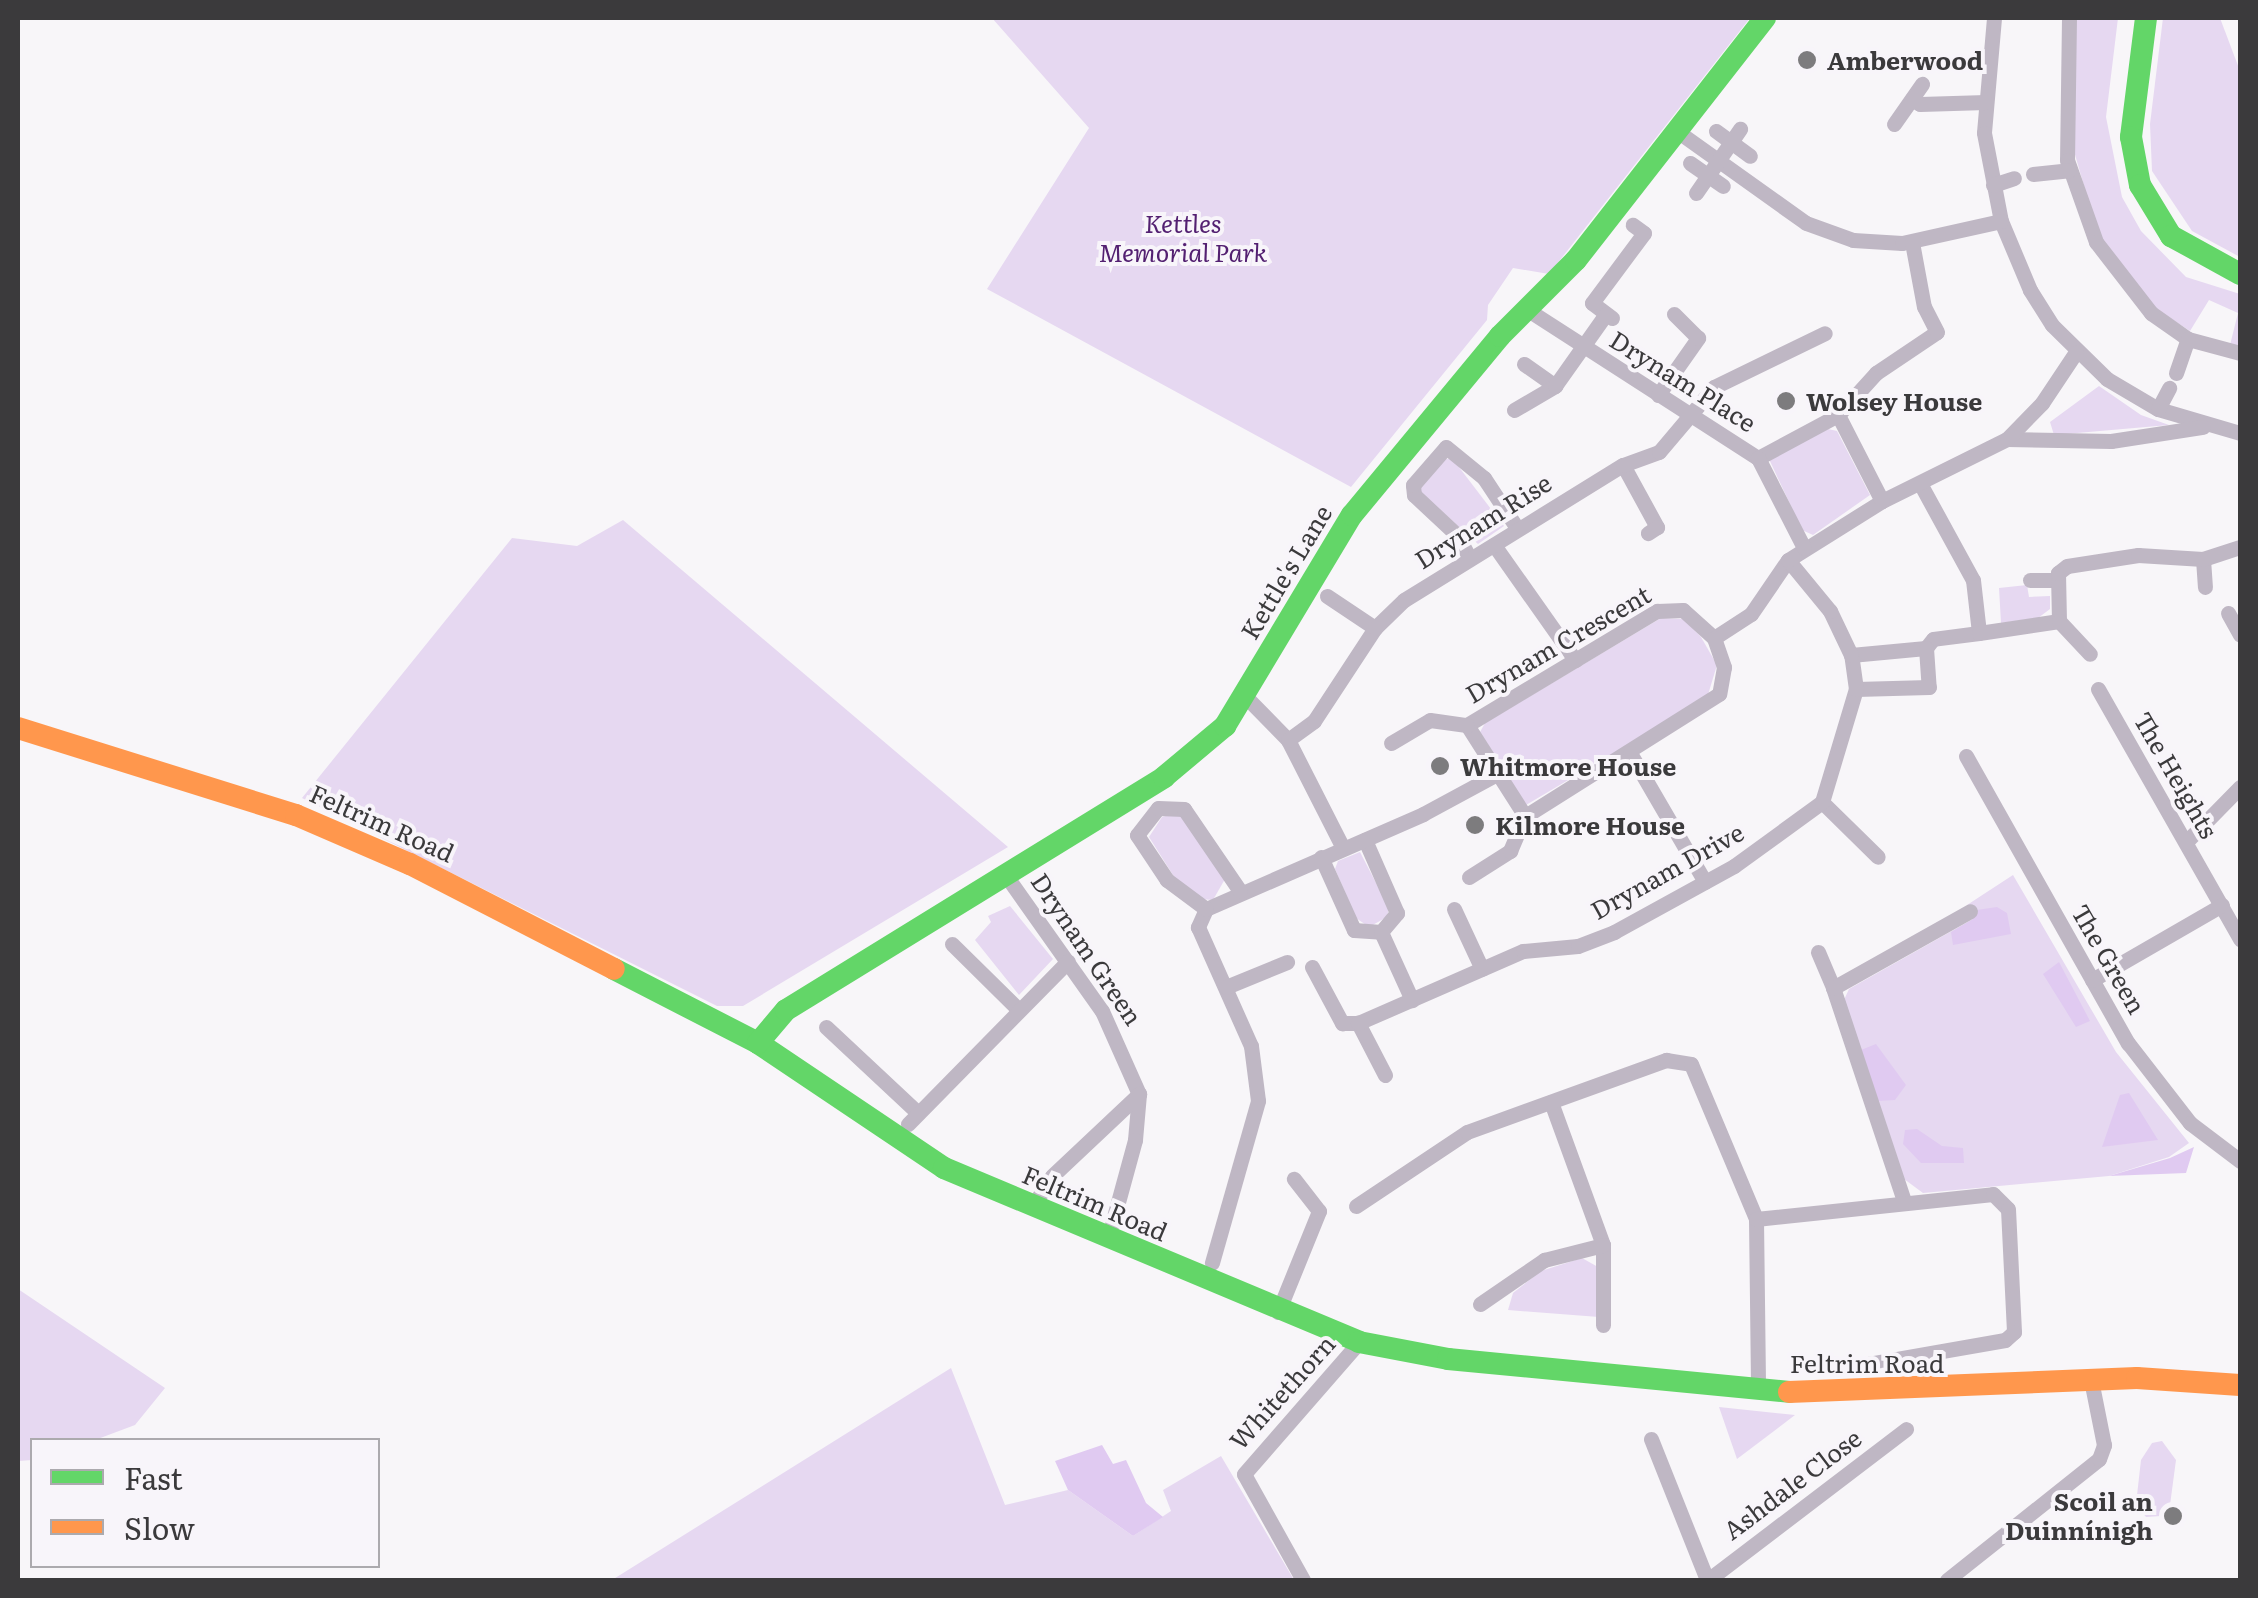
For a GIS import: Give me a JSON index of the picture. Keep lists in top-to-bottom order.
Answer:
{
  "streets": {
    "main road": ["Kettle's Lane", "Feltrim Road"],
    "street": [
      "Drynam Place",
      "Drynam Rise",
      "Drynam Crescent",
      "The Heights",
      "Drynam Drive",
      "Drynam Green",
      "The Green",
      "Whitethorn",
      "Ashdale Close"
    ]
  },
  "crossings": [
    ["Drynam Place", "Drynam Rise"],
    ["Drynam Place", "Kettle's Lane"],
    ["Kettle's Lane", "Feltrim Road"],
    ["Kettle's Lane", "Drynam Green"],
    ["Feltrim Road", "Whitethorn"]
  ],
  "parks": ["Kettles Memorial Park"],
  "places": [
    "Amberwood",
    "Wolsey House",
    "Whitmore House",
    "Kilmore House",
    "Scoil an Duinnínigh"
  ],
  "legend": ["Fast", "Slow"]
}
